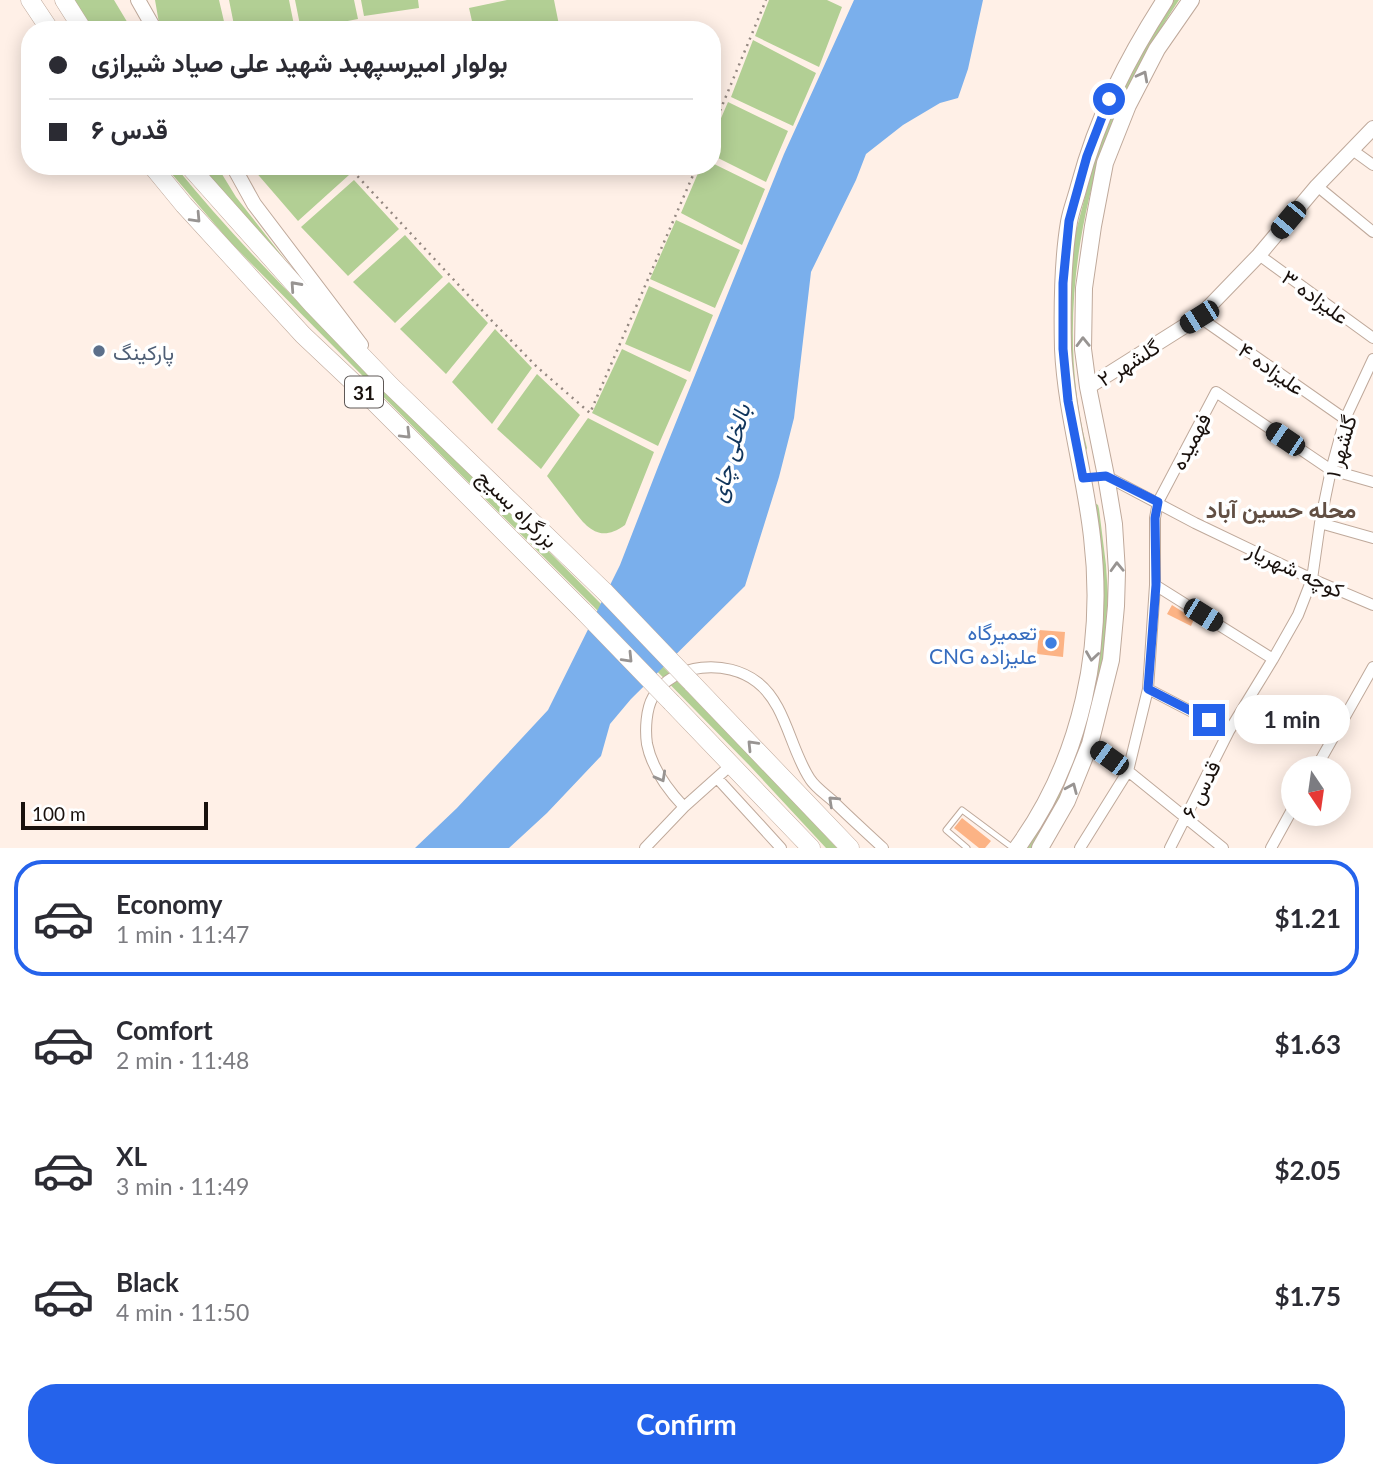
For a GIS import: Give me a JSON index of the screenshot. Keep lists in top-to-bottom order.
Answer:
{
  "streets": {
    "highway": ["31", "بزرگراه بسیج"],
    "street": [
      "علیزاده ۳",
      "گلشهر ۲",
      "علیزاده ۴",
      "فهمیده",
      "گلشهر ۱",
      "کوچه شهریار",
      "قدس ۶"
    ]
  },
  "crossings": [
    ["علیزاده ۳", "گلشهر ۲"],
    ["گلشهر ۲", "علیزاده ۴"],
    ["علیزاده ۴", "گلشهر ۱"],
    ["فهمیده", "گلشهر ۱"],
    ["فهمیده", "کوچه شهریار"],
    ["گلشهر ۱", "کوچه شهریار"],
    ["گلشهر ۱", "قدس ۶"],
    ["کوچه شهریار", "قدس ۶"]
  ],
  "districts": ["محله حسین آباد"],
  "water": ["بالخلی چای"],
  "places": ["پارکینگ", "تعمیرگاه CNG علیزاده"],
  "scale_bar": "100 m",
  "north": "bottom",
  "page": {
    "banner": ["بولوار امیرسپهبد شهید علی صیاد شیرازی", "قدس ۶"],
    "bubble": "1 min",
    "scale": "100 m",
    "list": [
      {
        "name": "Economy",
        "note": "1 min · 11:47",
        "value": "$1.21"
      },
      {
        "name": "Comfort",
        "note": "2 min · 11:48",
        "value": "$1.63"
      },
      {
        "name": "XL",
        "note": "3 min · 11:49",
        "value": "$2.05"
      },
      {
        "name": "Black",
        "note": "4 min · 11:50",
        "value": "$1.75"
      }
    ],
    "buttons": "Confirm"
  }
}
